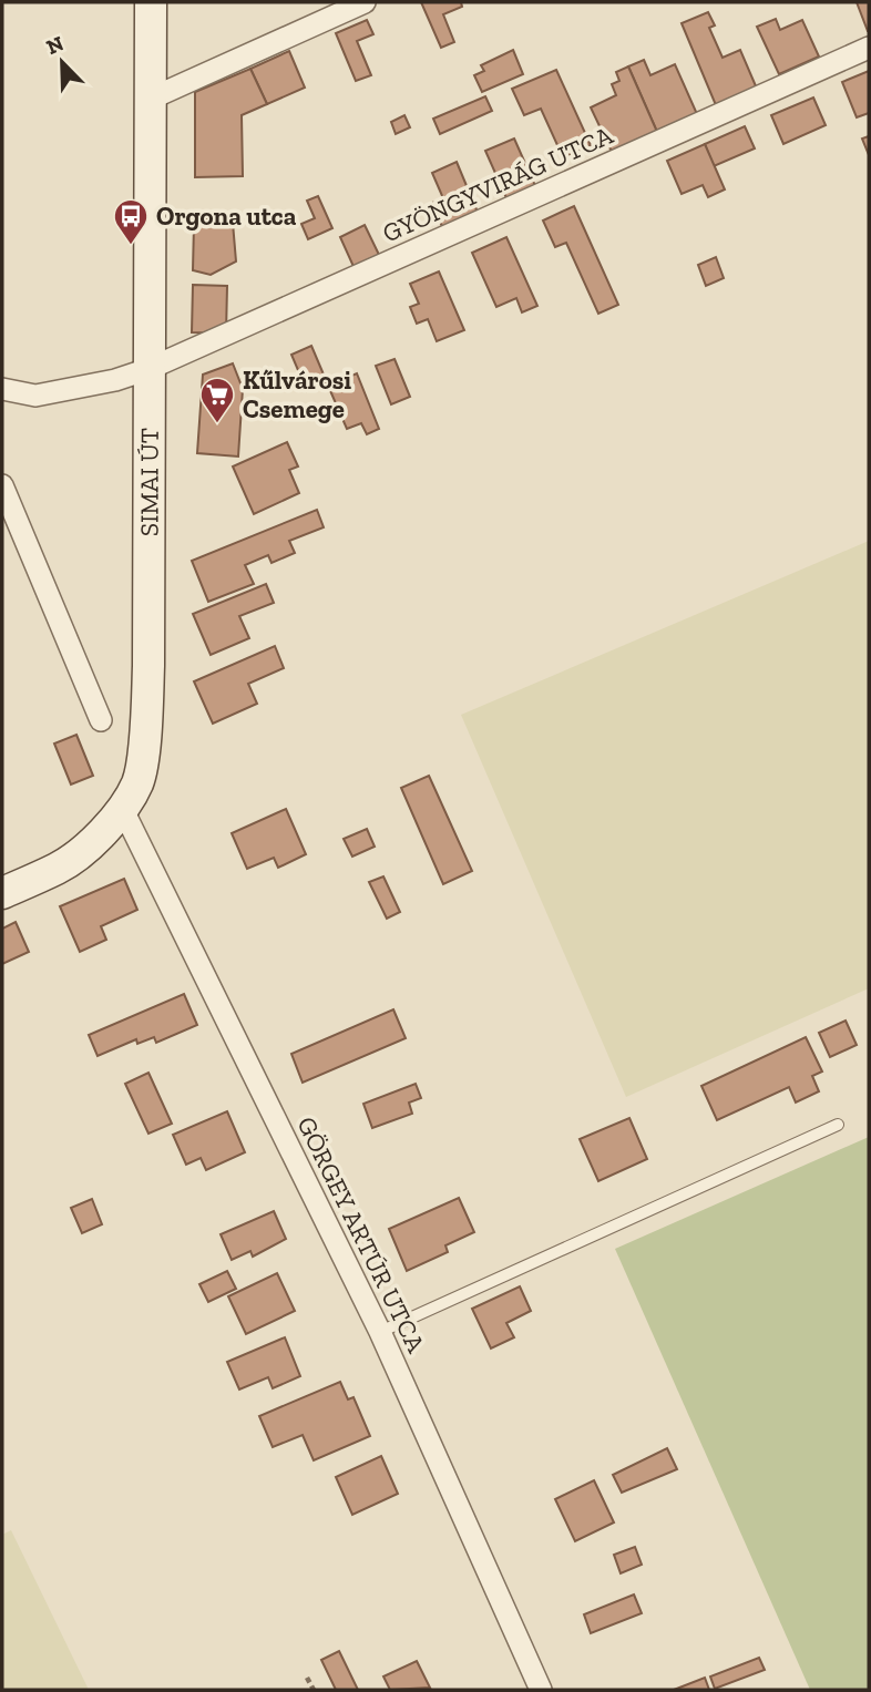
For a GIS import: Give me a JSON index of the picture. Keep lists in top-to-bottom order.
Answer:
{
  "streets": {
    "main road": ["SIMAI ÚT"],
    "street": ["GYÖNGYVIRÁG UTCA", "GÖRGEY ARTÚR UTCA"]
  },
  "crossings": [
    ["GYÖNGYVIRÁG UTCA", "SIMAI ÚT"],
    ["SIMAI ÚT", "GÖRGEY ARTÚR UTCA"]
  ],
  "places": {
    "bus stop": ["Orgona utca"],
    "supermarket": ["Kűlvárosi Csemege"]
  },
  "north": "top left"
}
